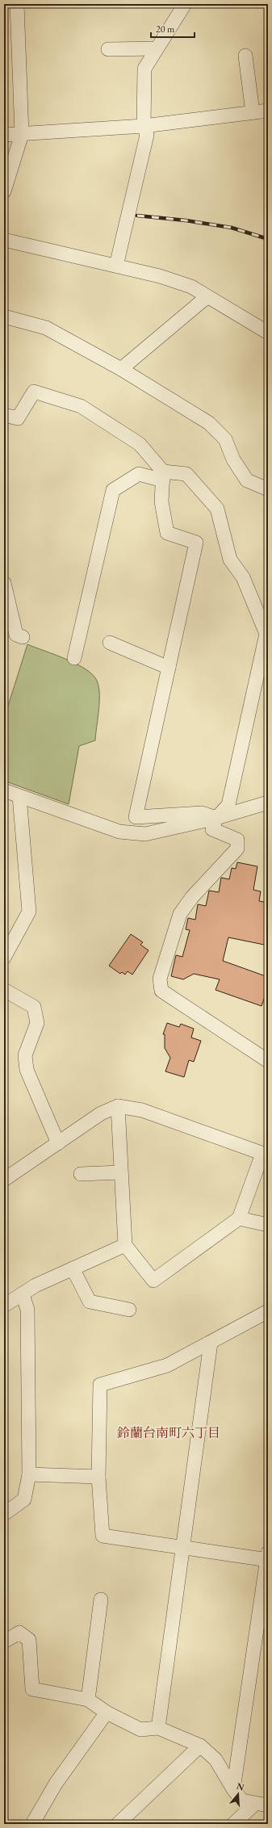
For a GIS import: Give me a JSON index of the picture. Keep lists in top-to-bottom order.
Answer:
{
  "districts": ["鈴蘭台南町六丁目"],
  "scale_bar": "20 m",
  "north": "top"
}
